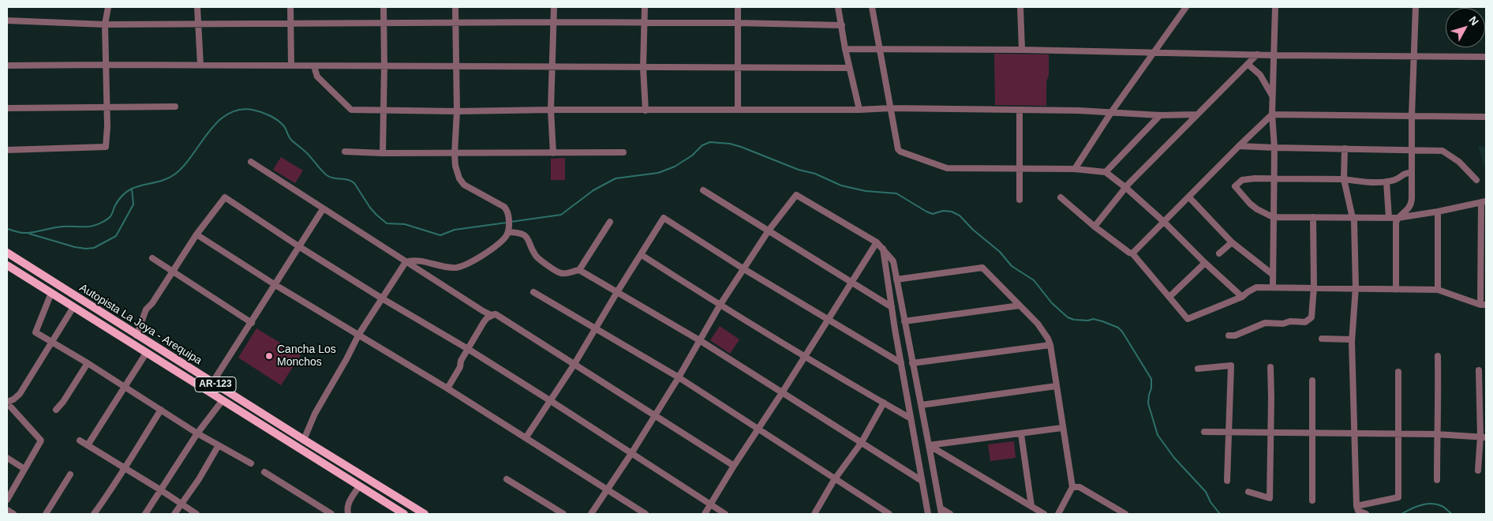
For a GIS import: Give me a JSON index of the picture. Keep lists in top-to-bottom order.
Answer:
{
  "streets": {
    "main road": ["Autopista La Joya - Arequipa", "AR-123"]
  },
  "places": ["Cancha Los Monchos"],
  "north": "top right"
}
